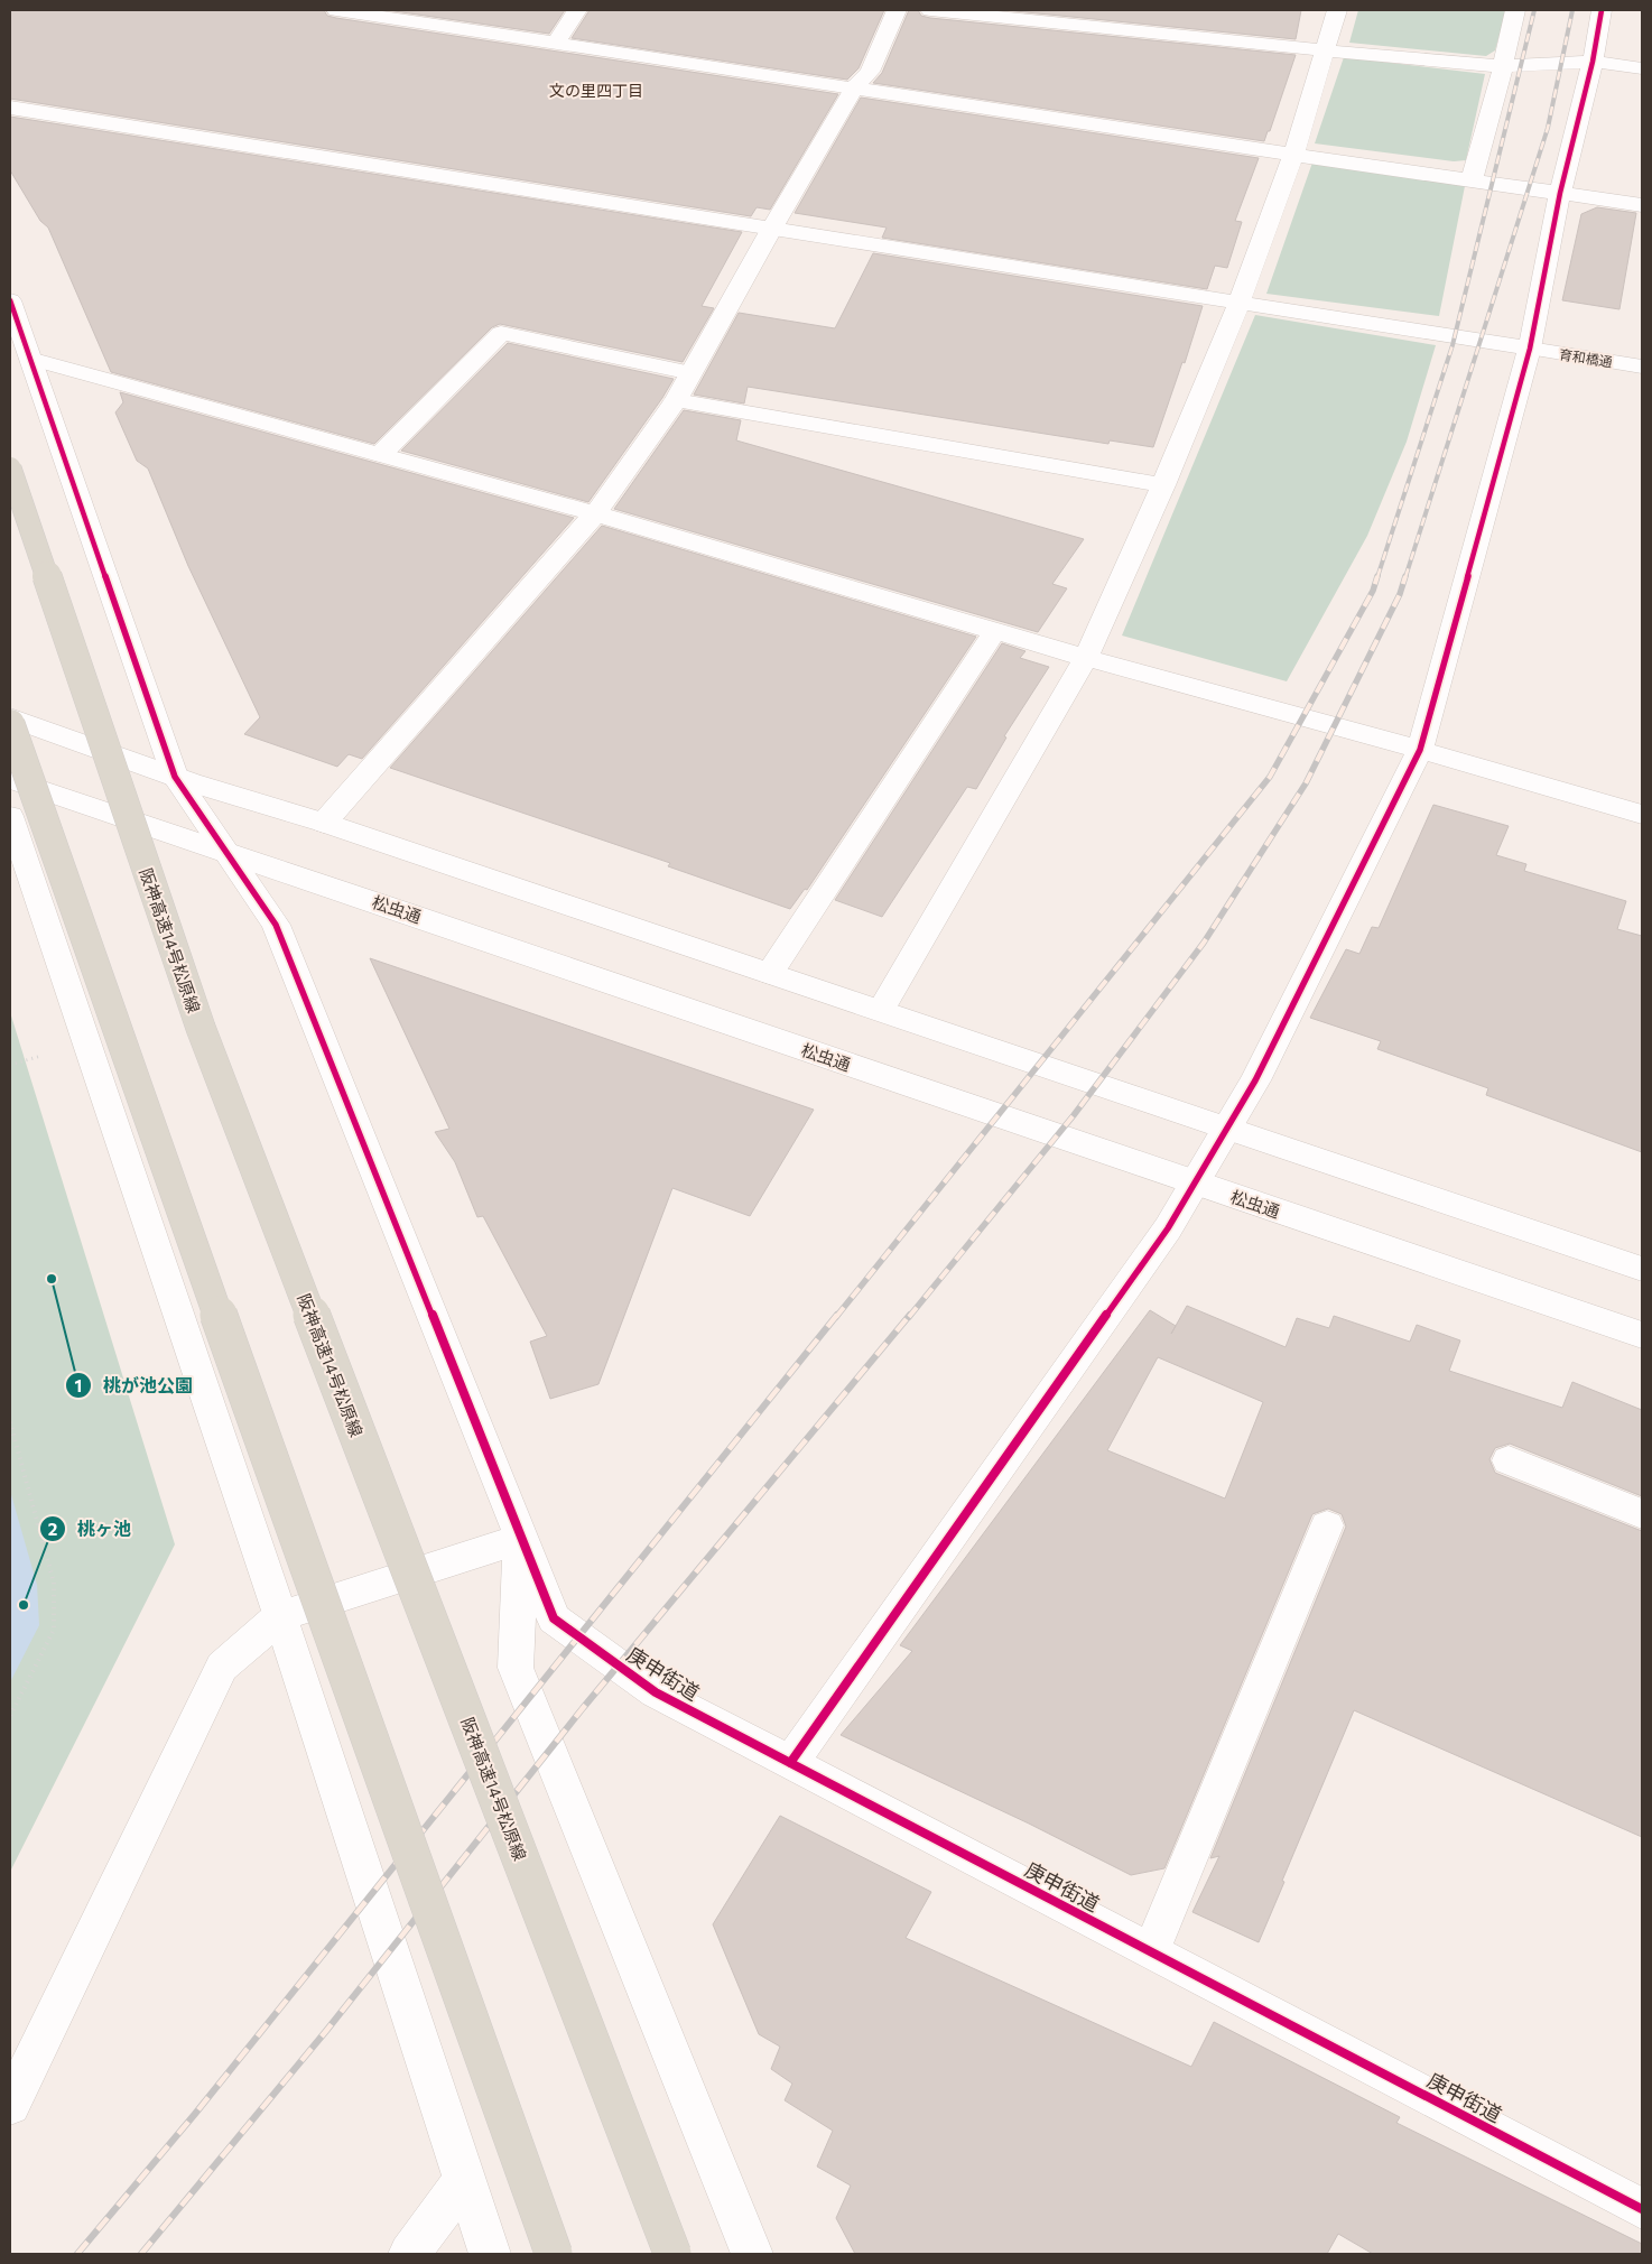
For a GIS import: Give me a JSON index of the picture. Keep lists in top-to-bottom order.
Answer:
{
  "streets": {
    "highway": ["阪神高速14号松原線"],
    "street": ["育和橋通", "松虫通", "庚申街道"]
  },
  "crossings": [
    ["松虫通", "庚申街道"]
  ],
  "districts": ["文の里四丁目"],
  "places": ["桃が池公園", "桃ヶ池"]
}
